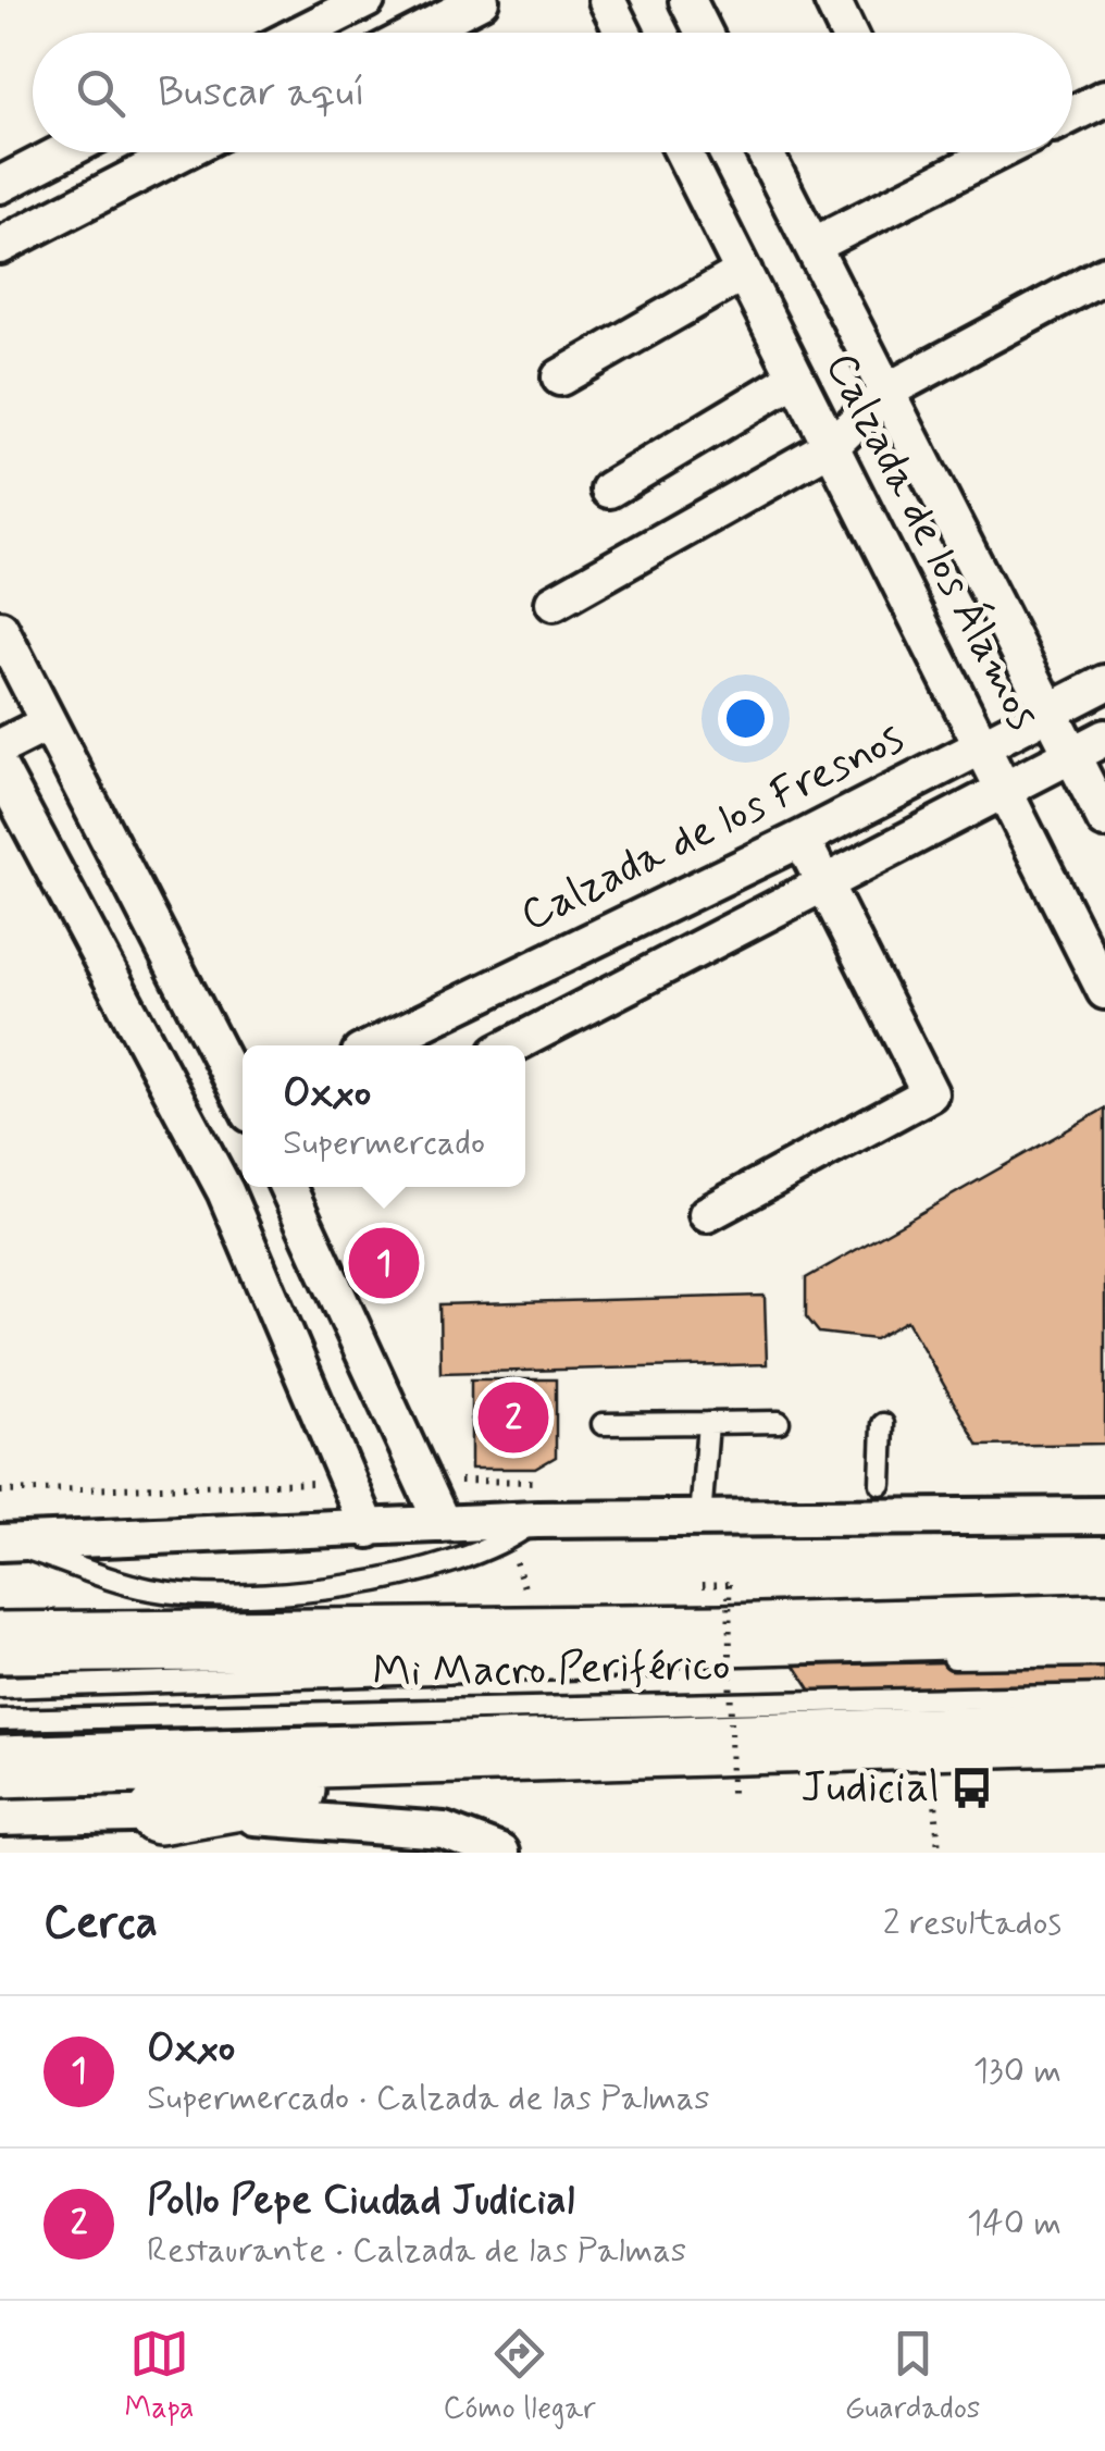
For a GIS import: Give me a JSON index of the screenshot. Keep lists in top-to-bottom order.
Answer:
{
  "streets": {
    "street": ["Calzada de los Álamos", "Calzada de los Fresnos"],
    "lane": ["Mi Macro Periférico"]
  },
  "crossings": [
    ["Calzada de los Álamos", "Calzada de los Fresnos"]
  ],
  "places": {
    "bus stop": ["Judicial"]
  },
  "page": {
    "search": "Buscar aquí",
    "popup": ["Oxxo", "Supermercado"],
    "pins": ["1", "2"],
    "heading": ["Cerca", "2 resultados"],
    "list": [
      {
        "mark": "1",
        "name": "Oxxo",
        "note": "Supermercado · Calzada de las Palmas",
        "value": "130 m"
      },
      {
        "mark": "2",
        "name": "Pollo Pepe Ciudad Judicial",
        "note": "Restaurante · Calzada de las Palmas",
        "value": "140 m"
      }
    ],
    "nav": ["Mapa", "Cómo llegar", "Guardados"]
  }
}
